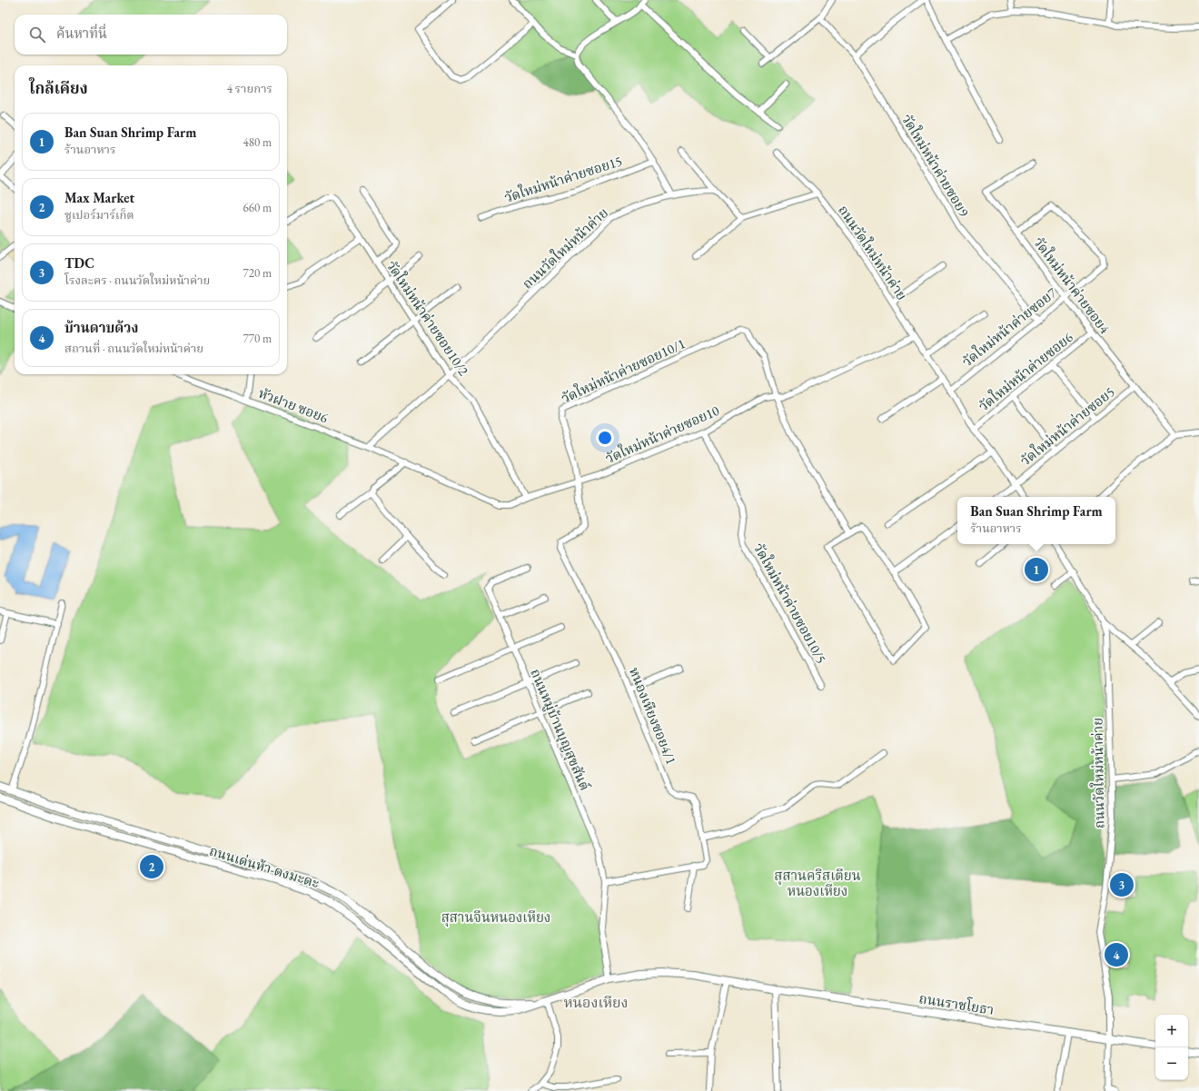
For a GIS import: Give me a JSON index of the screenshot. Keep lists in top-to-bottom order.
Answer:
{
  "streets": {
    "main road": ["ถนนเด่นห้า-ดงมะดะ", "ถนนราชโยธา"],
    "street": [
      "วัดใหม่หน้าค่ายซอย9",
      "วัดใหม่หน้าค่ายซอย15",
      "ถนนวัดใหม่หน้าค่าย",
      "วัดใหม่หน้าค่ายซอย4",
      "วัดใหม่หน้าค่ายซอย10/2",
      "วัดใหม่หน้าค่ายซอย7",
      "วัดใหม่หน้าค่ายซอย10/1",
      "วัดใหม่หน้าค่ายซอย6",
      "หัวฝาย ซอย6",
      "วัดใหม่หน้าค่ายซอย5",
      "วัดใหม่หน้าค่ายซอย10",
      "วัดใหม่หน้าค่ายซอย10/5",
      "หนองเหียงซอย4/1",
      "ถนนหมู่บ้านบุญสุขสันต์"
    ]
  },
  "crossings": [
    ["วัดใหม่หน้าค่ายซอย9", "วัดใหม่หน้าค่ายซอย7"],
    ["ถนนวัดใหม่หน้าค่าย", "วัดใหม่หน้าค่ายซอย10/2"],
    ["ถนนวัดใหม่หน้าค่าย", "วัดใหม่หน้าค่ายซอย7"],
    ["ถนนวัดใหม่หน้าค่าย", "วัดใหม่หน้าค่ายซอย6"],
    ["ถนนวัดใหม่หน้าค่าย", "หัวฝาย ซอย6"],
    ["ถนนวัดใหม่หน้าค่าย", "วัดใหม่หน้าค่ายซอย5"],
    ["ถนนวัดใหม่หน้าค่าย", "วัดใหม่หน้าค่ายซอย10"],
    ["ถนนวัดใหม่หน้าค่าย", "ถนนราชโยธา"],
    ["วัดใหม่หน้าค่ายซอย4", "วัดใหม่หน้าค่ายซอย7"],
    ["วัดใหม่หน้าค่ายซอย4", "วัดใหม่หน้าค่ายซอย6"],
    ["วัดใหม่หน้าค่ายซอย4", "วัดใหม่หน้าค่ายซอย5"],
    ["วัดใหม่หน้าค่ายซอย10/2", "หัวฝาย ซอย6"],
    ["วัดใหม่หน้าค่ายซอย10/2", "วัดใหม่หน้าค่ายซอย10"],
    ["วัดใหม่หน้าค่ายซอย10/1", "วัดใหม่หน้าค่ายซอย10"],
    ["วัดใหม่หน้าค่ายซอย10/1", "หนองเหียงซอย4/1"],
    ["หัวฝาย ซอย6", "วัดใหม่หน้าค่ายซอย10"],
    ["วัดใหม่หน้าค่ายซอย10", "วัดใหม่หน้าค่ายซอย10/5"],
    ["วัดใหม่หน้าค่ายซอย10", "หนองเหียงซอย4/1"],
    ["หนองเหียงซอย4/1", "ถนนหมู่บ้านบุญสุขสันต์"],
    ["ถนนหมู่บ้านบุญสุขสันต์", "ถนนเด่นห้า-ดงมะดะ"],
    ["ถนนเด่นห้า-ดงมะดะ", "ถนนราชโยธา"]
  ],
  "districts": ["หนองเหียง"],
  "parks": ["สุสานคริสเตียน หนองเหียง", "สุสานจีนหนองเหียง"],
  "page": {
    "search": "ค้นหาที่นี่",
    "heading": ["ใกล้เคียง", "4 รายการ"],
    "list": [
      {
        "mark": "1",
        "name": "Ban Suan Shrimp Farm",
        "note": "ร้านอาหาร",
        "value": "480 m"
      },
      {
        "mark": "2",
        "name": "Max Market",
        "note": "ซูเปอร์มาร์เก็ต",
        "value": "660 m"
      },
      {
        "mark": "3",
        "name": "TDC",
        "note": "โรงละคร · ถนนวัดใหม่หน้าค่าย",
        "value": "720 m"
      },
      {
        "mark": "4",
        "name": "บ้านดาบด้วง",
        "note": "สถานที่ · ถนนวัดใหม่หน้าค่าย",
        "value": "770 m"
      }
    ],
    "popup": ["Ban Suan Shrimp Farm", "ร้านอาหาร"],
    "pins": [
      "1",
      "2",
      "3",
      "4"
    ],
    "map_buttons": ["+", "−"]
  }
}
